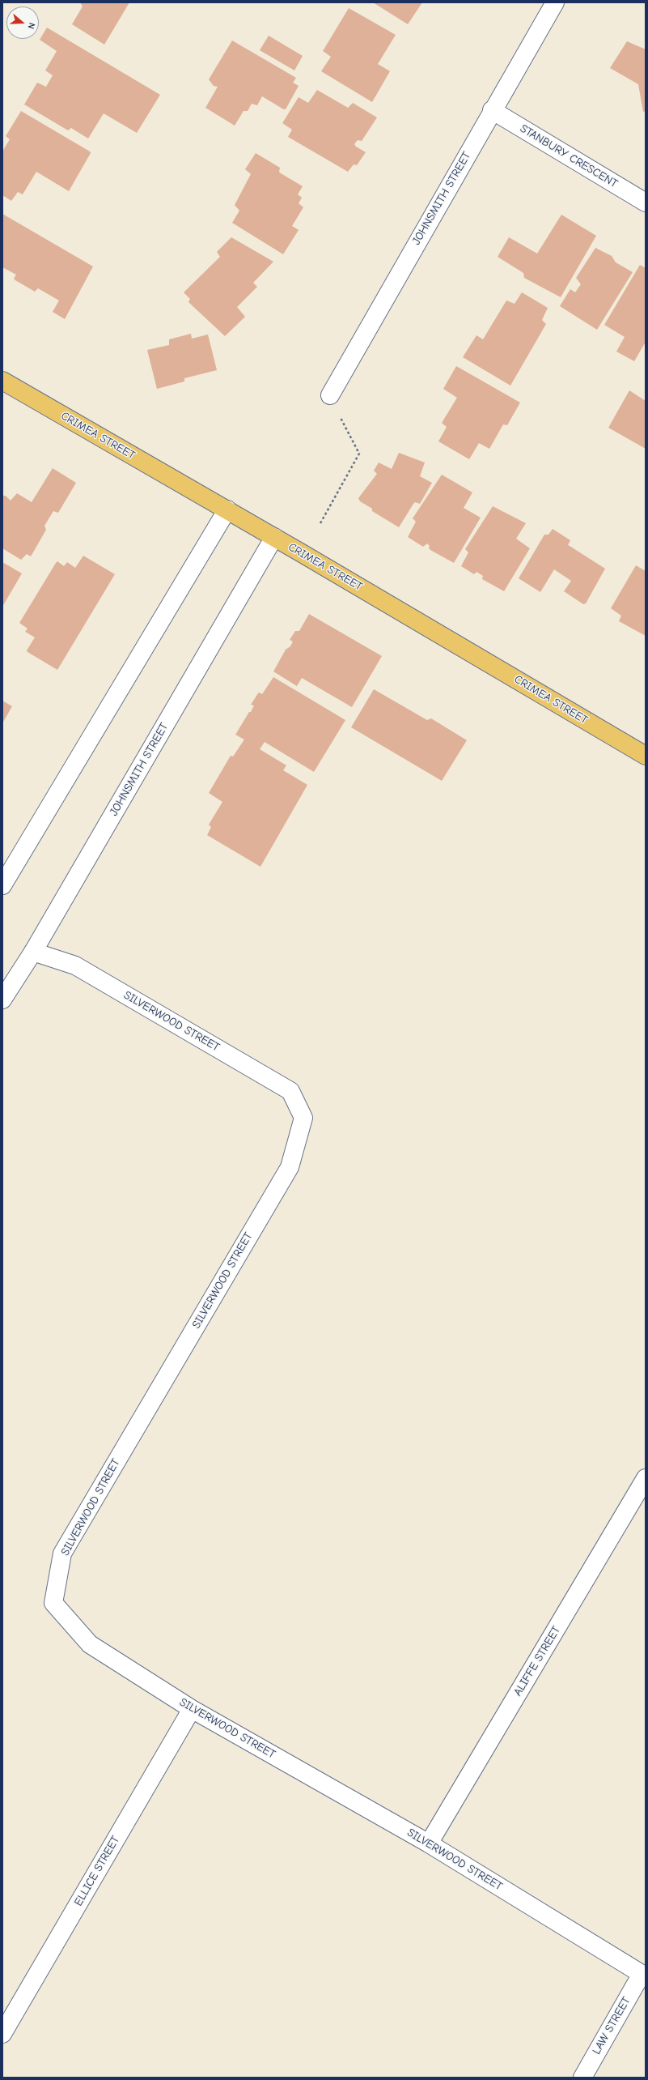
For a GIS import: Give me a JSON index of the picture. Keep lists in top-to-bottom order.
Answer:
{
  "streets": {
    "main road": ["CRIMEA STREET"],
    "street": [
      "STANBURY CRESCENT",
      "JOHNSMITH STREET",
      "SILVERWOOD STREET",
      "ALIFFE STREET",
      "ELLICE STREET",
      "LAW STREET"
    ]
  },
  "crossings": [
    ["STANBURY CRESCENT", "JOHNSMITH STREET"],
    ["JOHNSMITH STREET", "CRIMEA STREET"],
    ["JOHNSMITH STREET", "SILVERWOOD STREET"],
    ["SILVERWOOD STREET", "ALIFFE STREET"],
    ["SILVERWOOD STREET", "ELLICE STREET"],
    ["SILVERWOOD STREET", "LAW STREET"]
  ],
  "north": "right"
}
